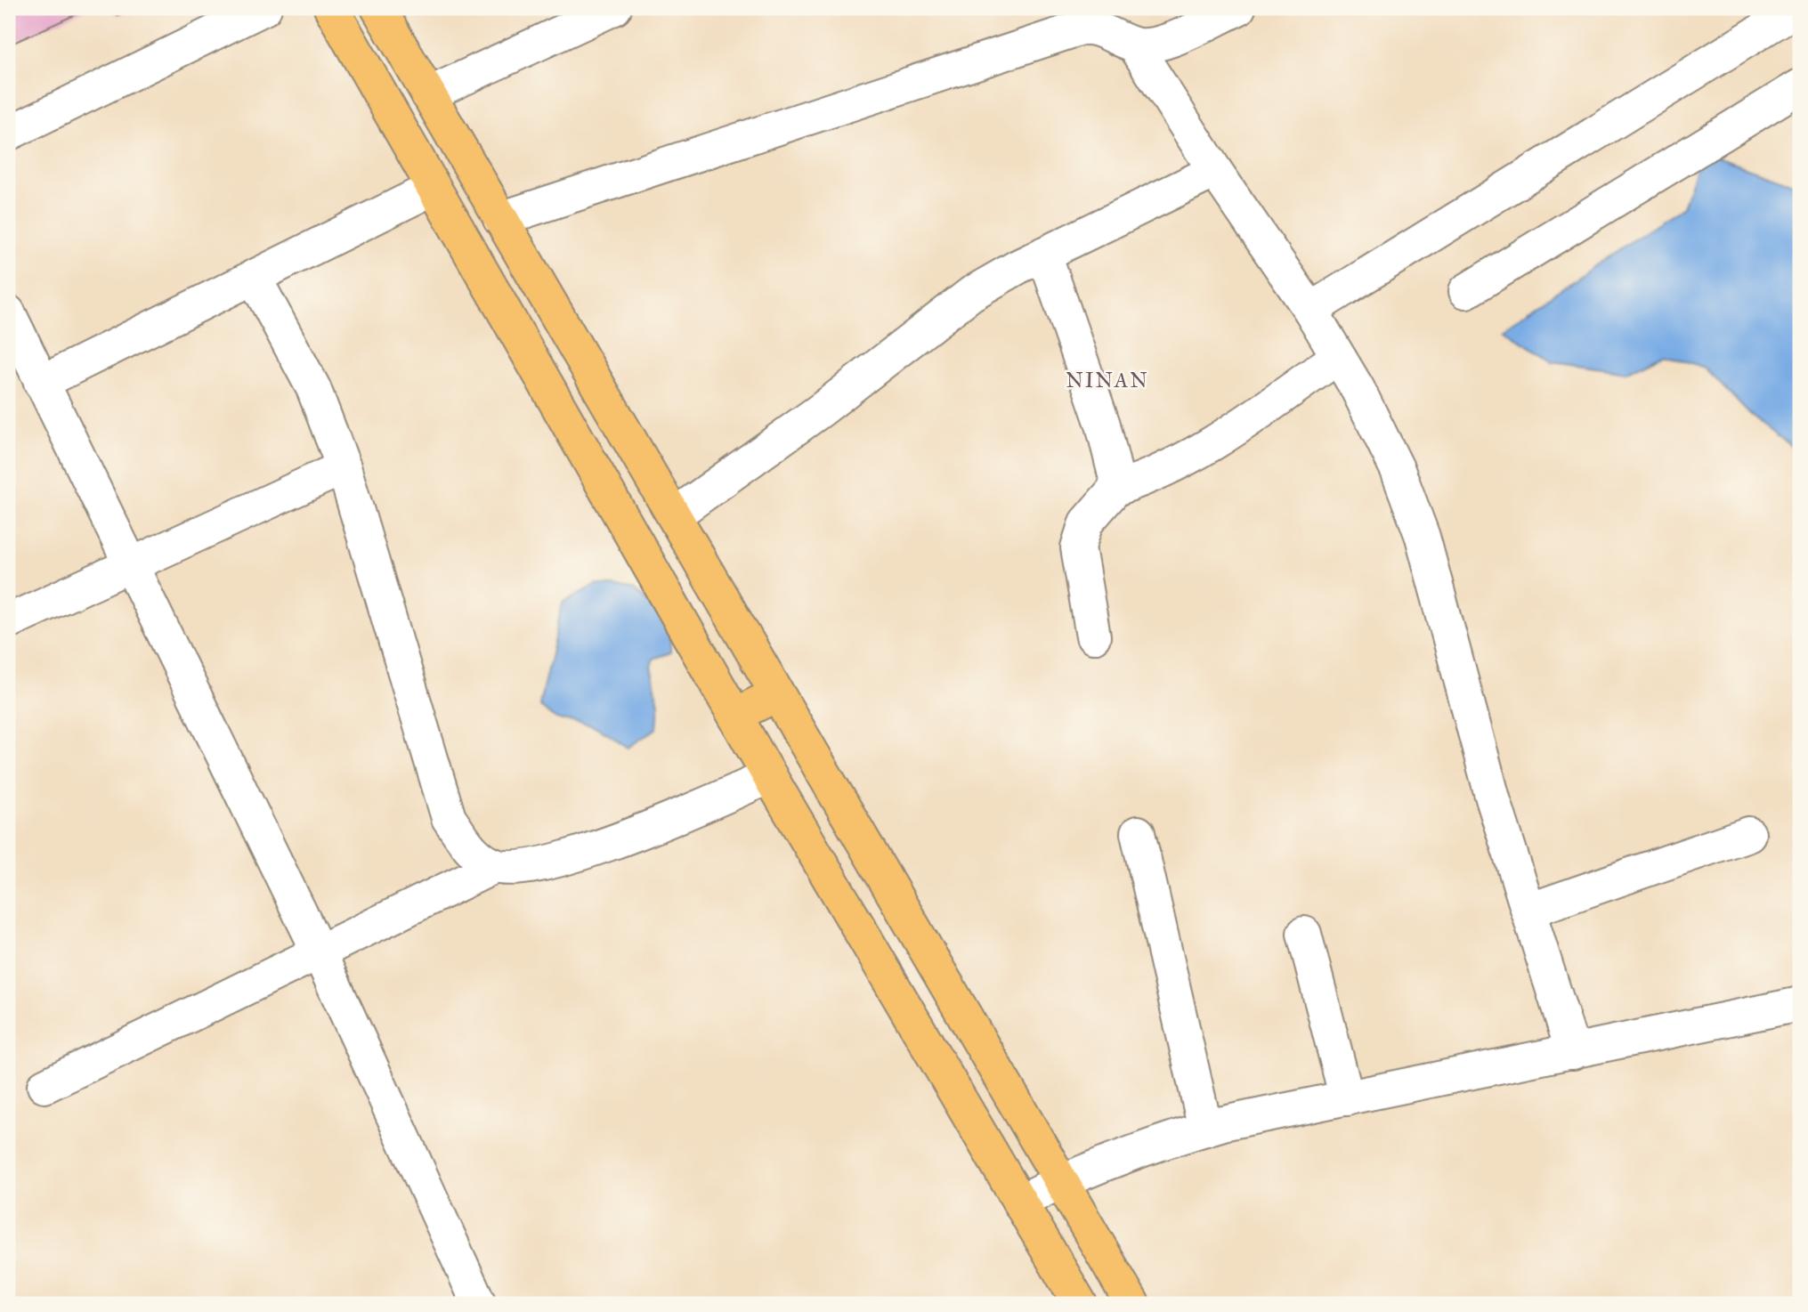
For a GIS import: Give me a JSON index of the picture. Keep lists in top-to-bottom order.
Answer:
{
  "districts": ["NINAN"]
}
